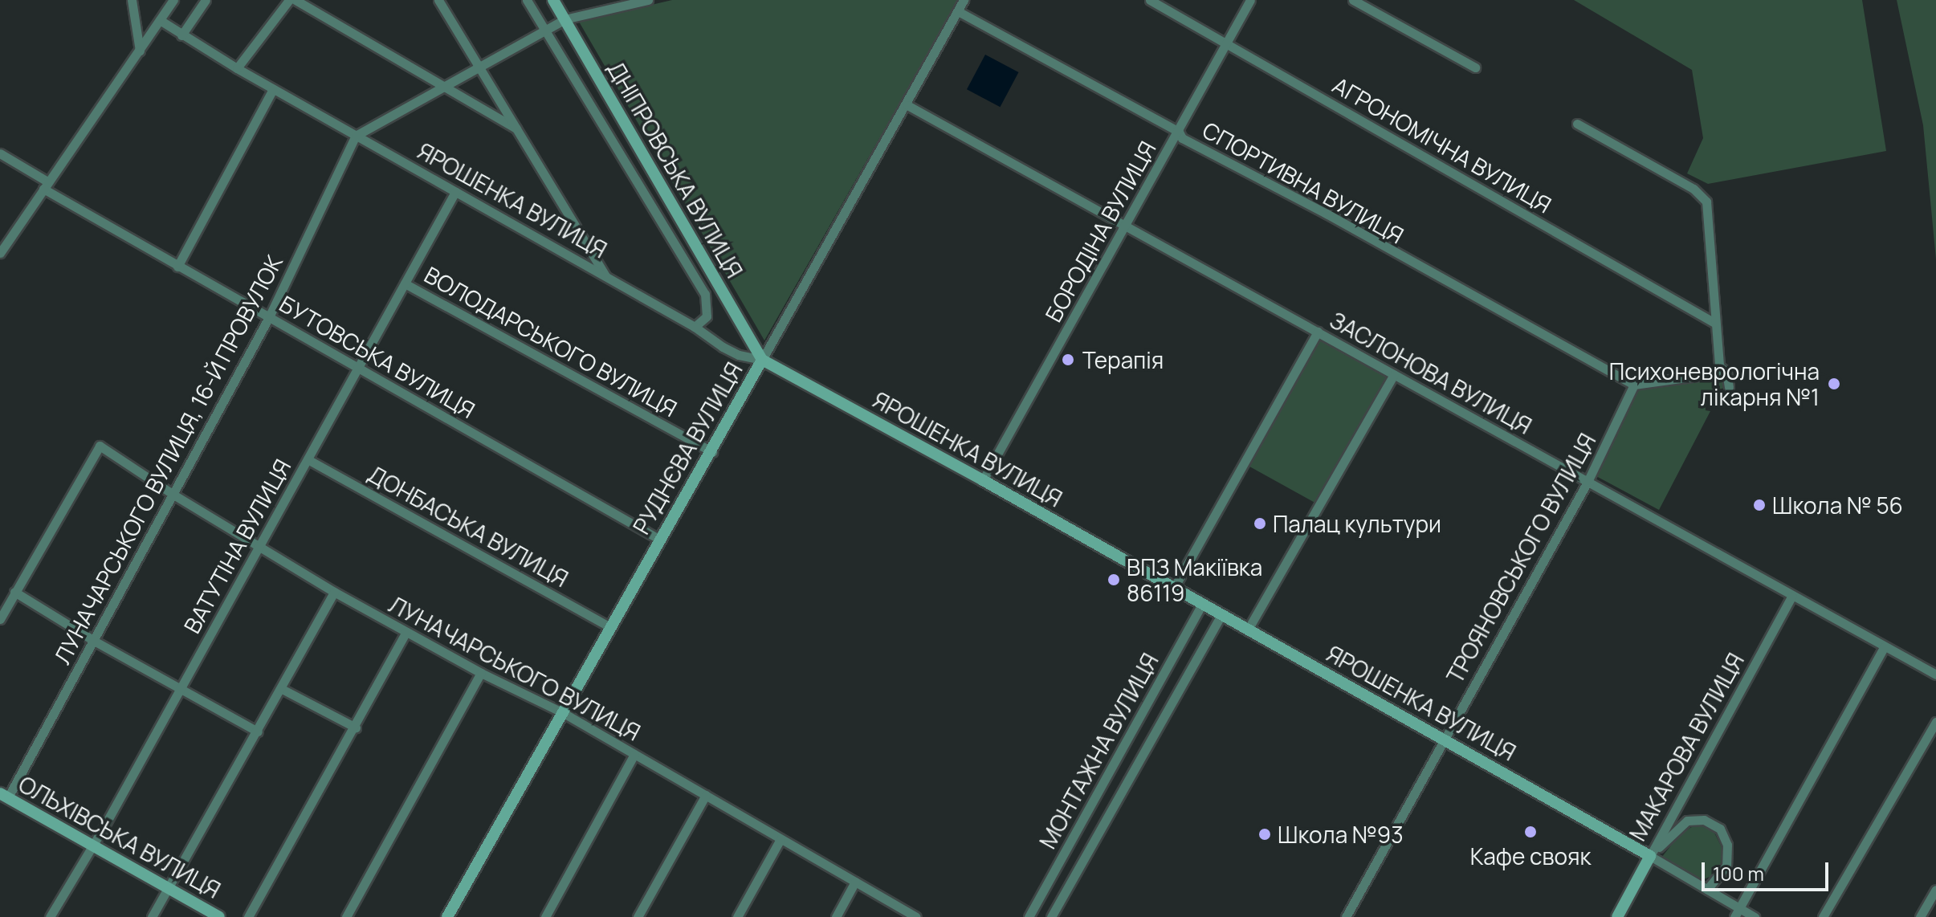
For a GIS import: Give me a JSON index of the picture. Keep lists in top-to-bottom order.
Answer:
{
  "streets": {
    "street": [
      "АГРОНОМІЧНА ВУЛИЦЯ",
      "ДНІПРОВСЬКА ВУЛИЦЯ",
      "СПОРТИВНА ВУЛИЦЯ",
      "ЯРОШЕНКА ВУЛИЦЯ",
      "БОРОДІНА ВУЛИЦЯ",
      "ВОЛОДАРСЬКОГО ВУЛИЦЯ",
      "БУТОВСЬКА ВУЛИЦЯ",
      "ЗАСЛОНОВА ВУЛИЦЯ",
      "РУДНЄВА ВУЛИЦЯ",
      "ЛУНАЧАРСЬКОГО ВУЛИЦЯ, 16-Й ПРОВУЛОК",
      "ДОНБАСЬКА ВУЛИЦЯ",
      "ВАТУТІНА ВУЛИЦЯ",
      "ТРОЯНОВСЬКОГО ВУЛИЦЯ",
      "ЛУНАЧАРСЬКОГО ВУЛИЦЯ",
      "МАКАРОВА ВУЛИЦЯ",
      "МОНТАЖНА ВУЛИЦЯ",
      "ОЛЬХІВСЬКА ВУЛИЦЯ"
    ]
  },
  "crossings": [
    ["АГРОНОМІЧНА ВУЛИЦЯ", "БОРОДІНА ВУЛИЦЯ"],
    ["ДНІПРОВСЬКА ВУЛИЦЯ", "ЯРОШЕНКА ВУЛИЦЯ"],
    ["ДНІПРОВСЬКА ВУЛИЦЯ", "РУДНЄВА ВУЛИЦЯ"],
    ["СПОРТИВНА ВУЛИЦЯ", "БОРОДІНА ВУЛИЦЯ"],
    ["СПОРТИВНА ВУЛИЦЯ", "РУДНЄВА ВУЛИЦЯ"],
    ["СПОРТИВНА ВУЛИЦЯ", "ТРОЯНОВСЬКОГО ВУЛИЦЯ"],
    ["ЯРОШЕНКА ВУЛИЦЯ", "БОРОДІНА ВУЛИЦЯ"],
    ["ЯРОШЕНКА ВУЛИЦЯ", "РУДНЄВА ВУЛИЦЯ"],
    ["ЯРОШЕНКА ВУЛИЦЯ", "ЛУНАЧАРСЬКОГО ВУЛИЦЯ, 16-Й ПРОВУЛОК"],
    ["ЯРОШЕНКА ВУЛИЦЯ", "ВАТУТІНА ВУЛИЦЯ"],
    ["ЯРОШЕНКА ВУЛИЦЯ", "ТРОЯНОВСЬКОГО ВУЛИЦЯ"],
    ["ЯРОШЕНКА ВУЛИЦЯ", "МАКАРОВА ВУЛИЦЯ"],
    ["ЯРОШЕНКА ВУЛИЦЯ", "МОНТАЖНА ВУЛИЦЯ"],
    ["БОРОДІНА ВУЛИЦЯ", "ЗАСЛОНОВА ВУЛИЦЯ"],
    ["ВОЛОДАРСЬКОГО ВУЛИЦЯ", "РУДНЄВА ВУЛИЦЯ"],
    ["ВОЛОДАРСЬКОГО ВУЛИЦЯ", "ВАТУТІНА ВУЛИЦЯ"],
    ["БУТОВСЬКА ВУЛИЦЯ", "РУДНЄВА ВУЛИЦЯ"],
    ["БУТОВСЬКА ВУЛИЦЯ", "ЛУНАЧАРСЬКОГО ВУЛИЦЯ, 16-Й ПРОВУЛОК"],
    ["БУТОВСЬКА ВУЛИЦЯ", "ВАТУТІНА ВУЛИЦЯ"],
    ["ЗАСЛОНОВА ВУЛИЦЯ", "РУДНЄВА ВУЛИЦЯ"],
    ["ЗАСЛОНОВА ВУЛИЦЯ", "ТРОЯНОВСЬКОГО ВУЛИЦЯ"],
    ["ЗАСЛОНОВА ВУЛИЦЯ", "МАКАРОВА ВУЛИЦЯ"],
    ["РУДНЄВА ВУЛИЦЯ", "ДОНБАСЬКА ВУЛИЦЯ"],
    ["РУДНЄВА ВУЛИЦЯ", "ЛУНАЧАРСЬКОГО ВУЛИЦЯ"],
    ["ЛУНАЧАРСЬКОГО ВУЛИЦЯ, 16-Й ПРОВУЛОК", "ЛУНАЧАРСЬКОГО ВУЛИЦЯ"],
    ["ЛУНАЧАРСЬКОГО ВУЛИЦЯ, 16-Й ПРОВУЛОК", "ОЛЬХІВСЬКА ВУЛИЦЯ"],
    ["ДОНБАСЬКА ВУЛИЦЯ", "ВАТУТІНА ВУЛИЦЯ"],
    ["ВАТУТІНА ВУЛИЦЯ", "ЛУНАЧАРСЬКОГО ВУЛИЦЯ"],
    ["ВАТУТІНА ВУЛИЦЯ", "ОЛЬХІВСЬКА ВУЛИЦЯ"]
  ],
  "places": [
    "Терапія",
    "Психоневрологічна лікарня №1",
    "Школа № 56",
    "Палац культури",
    "ВПЗ Макіївка 86119",
    "Кафе свояк",
    "Школа №93"
  ],
  "scale_bar": "100 m"
}
